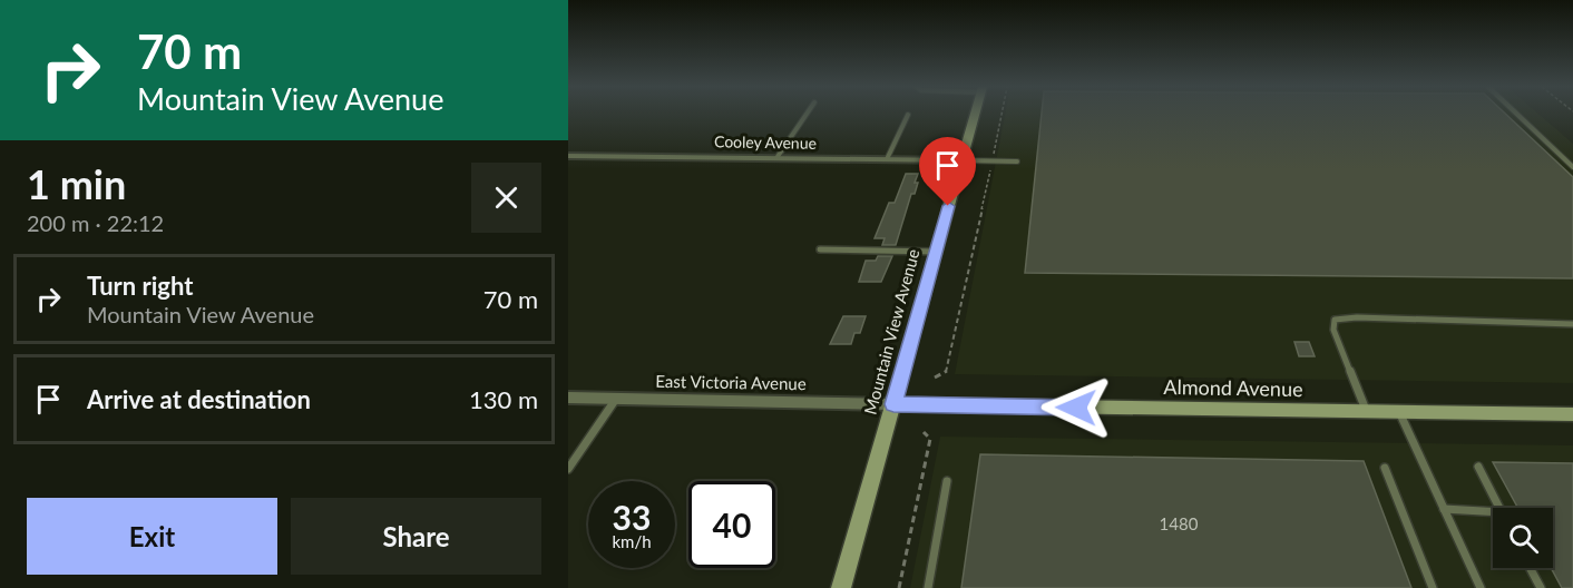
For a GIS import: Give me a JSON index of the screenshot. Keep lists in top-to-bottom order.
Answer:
{
  "streets": {
    "main road": ["Mountain View Avenue", "Almond Avenue"],
    "street": ["Cooley Avenue", "East Victoria Avenue"]
  },
  "crossings": [
    ["Cooley Avenue", "Mountain View Avenue"],
    ["Mountain View Avenue", "East Victoria Avenue"],
    ["Mountain View Avenue", "Almond Avenue"],
    ["East Victoria Avenue", "Almond Avenue"]
  ],
  "house_numbers": ["1480"],
  "page": {
    "turn": ["70 m", "Mountain View Avenue"],
    "heading": ["1 min", "200 m · 22:12"],
    "list": [
      {
        "name": "Turn right",
        "note": "Mountain View Avenue",
        "value": "70 m"
      },
      {
        "name": "Arrive at destination",
        "value": "130 m"
      }
    ],
    "speed": "33 km/h",
    "limit": "40",
    "buttons": ["Exit", "Share"]
  }
}
